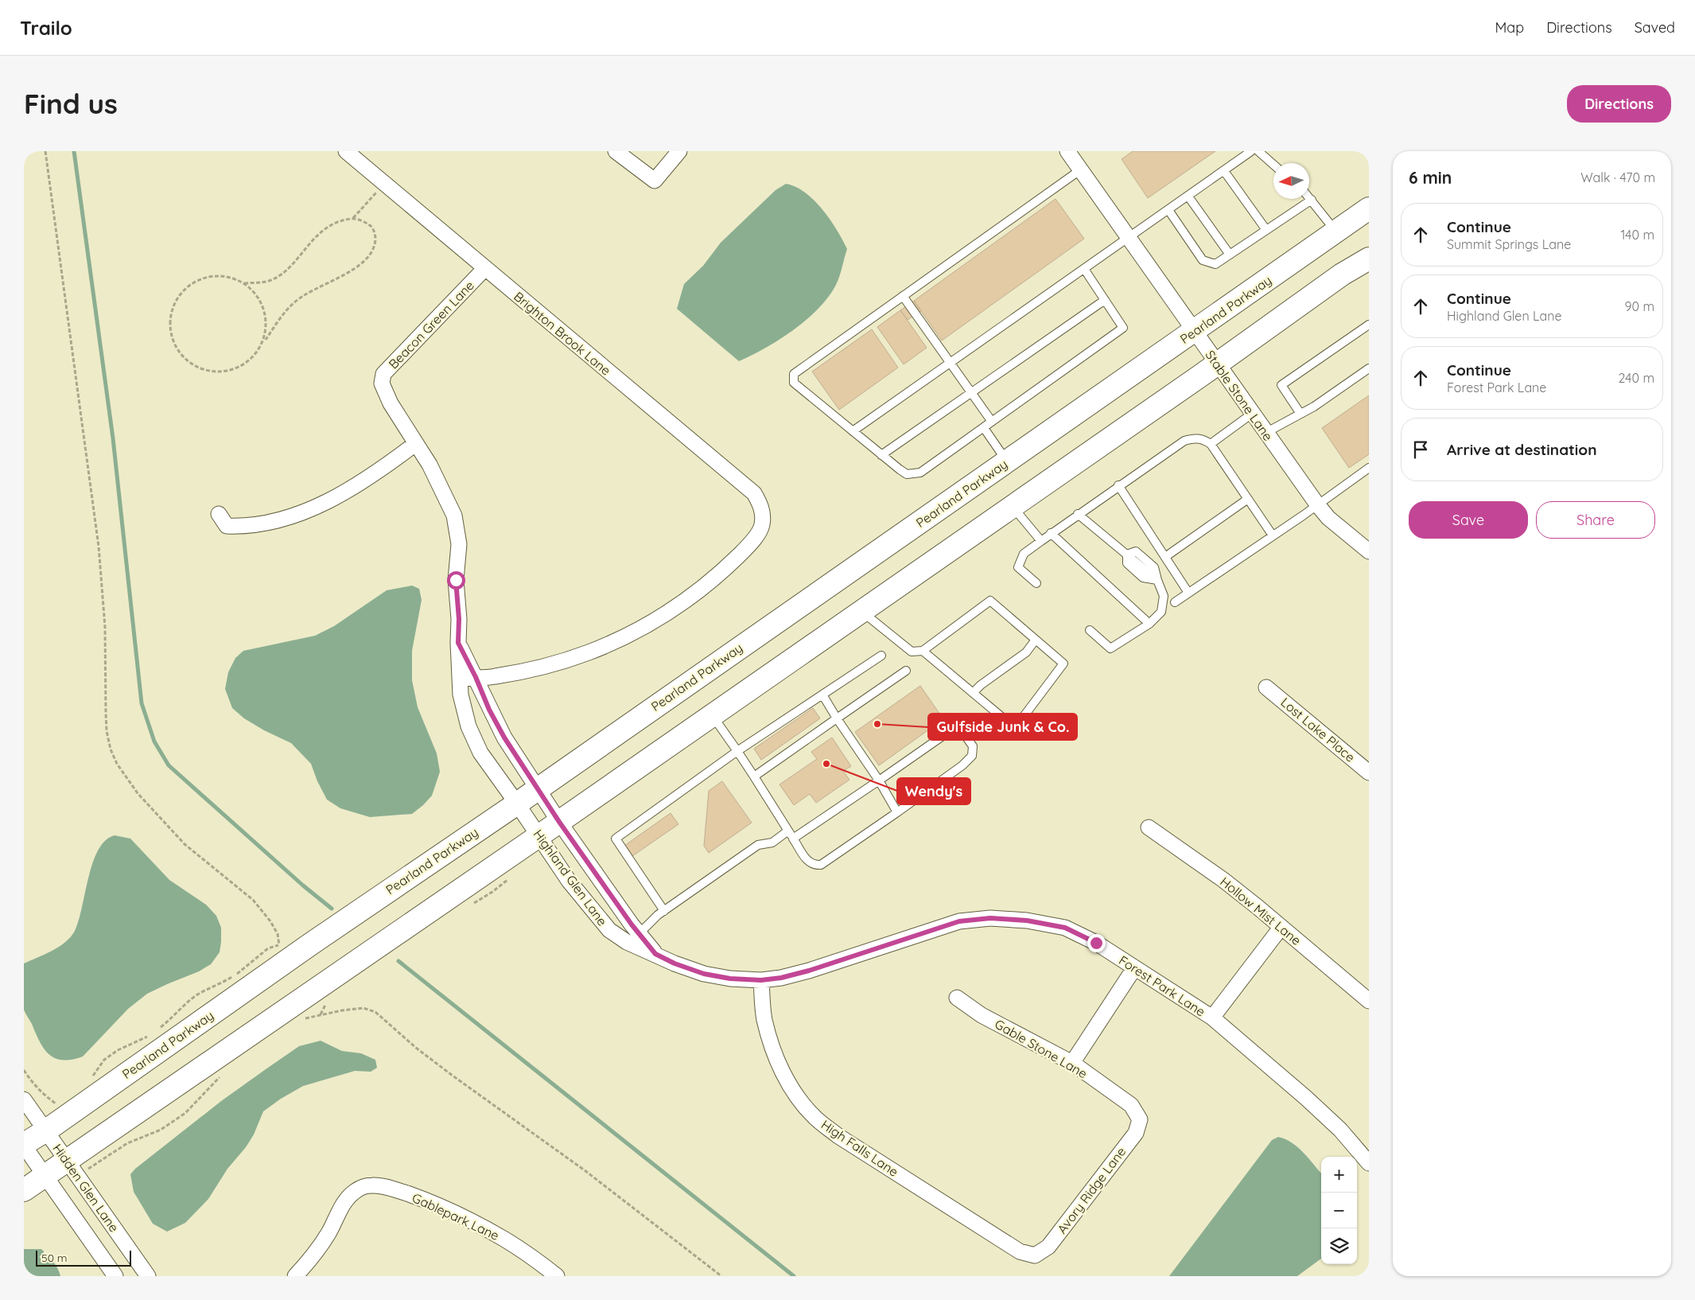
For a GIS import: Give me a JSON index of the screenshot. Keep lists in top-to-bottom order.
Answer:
{
  "streets": {
    "main road": ["Pearland Parkway"],
    "street": [
      "Beacon Green Lane",
      "Brighton Brook Lane",
      "Stable Stone Lane",
      "Lost Lake Place",
      "Highland Glen Lane",
      "Hollow Mist Lane",
      "Forest Park Lane",
      "Gable Stone Lane",
      "High Falls Lane",
      "Hidden Glen Lane",
      "Avory Ridge Lane",
      "Gablepark Lane"
    ]
  },
  "crossings": [
    ["Pearland Parkway", "Stable Stone Lane"],
    ["Pearland Parkway", "Highland Glen Lane"],
    ["Pearland Parkway", "Hidden Glen Lane"],
    ["Beacon Green Lane", "Brighton Brook Lane"],
    ["Beacon Green Lane", "Highland Glen Lane"],
    ["Brighton Brook Lane", "Highland Glen Lane"],
    ["Highland Glen Lane", "Forest Park Lane"],
    ["Forest Park Lane", "High Falls Lane"],
    ["Gable Stone Lane", "Avory Ridge Lane"],
    ["High Falls Lane", "Avory Ridge Lane"]
  ],
  "places": ["Gulfside Junk & Co.", "Wendy's"],
  "scale_bar": "50 m",
  "north": "left",
  "page": {
    "header": "Trailo",
    "nav": ["Map", "Directions", "Saved"],
    "buttons": [
      "Directions",
      ["Save", "Share"]
    ],
    "title": "Find us",
    "heading": ["6 min", "Walk · 470 m"],
    "list": [
      ["Continue", "Summit Springs Lane", "140 m"],
      ["Continue", "Highland Glen Lane", "90 m"],
      ["Continue", "Forest Park Lane", "240 m"],
      "Arrive at destination"
    ],
    "map_buttons": ["+", "−"],
    "scale": "50 m"
  }
}
